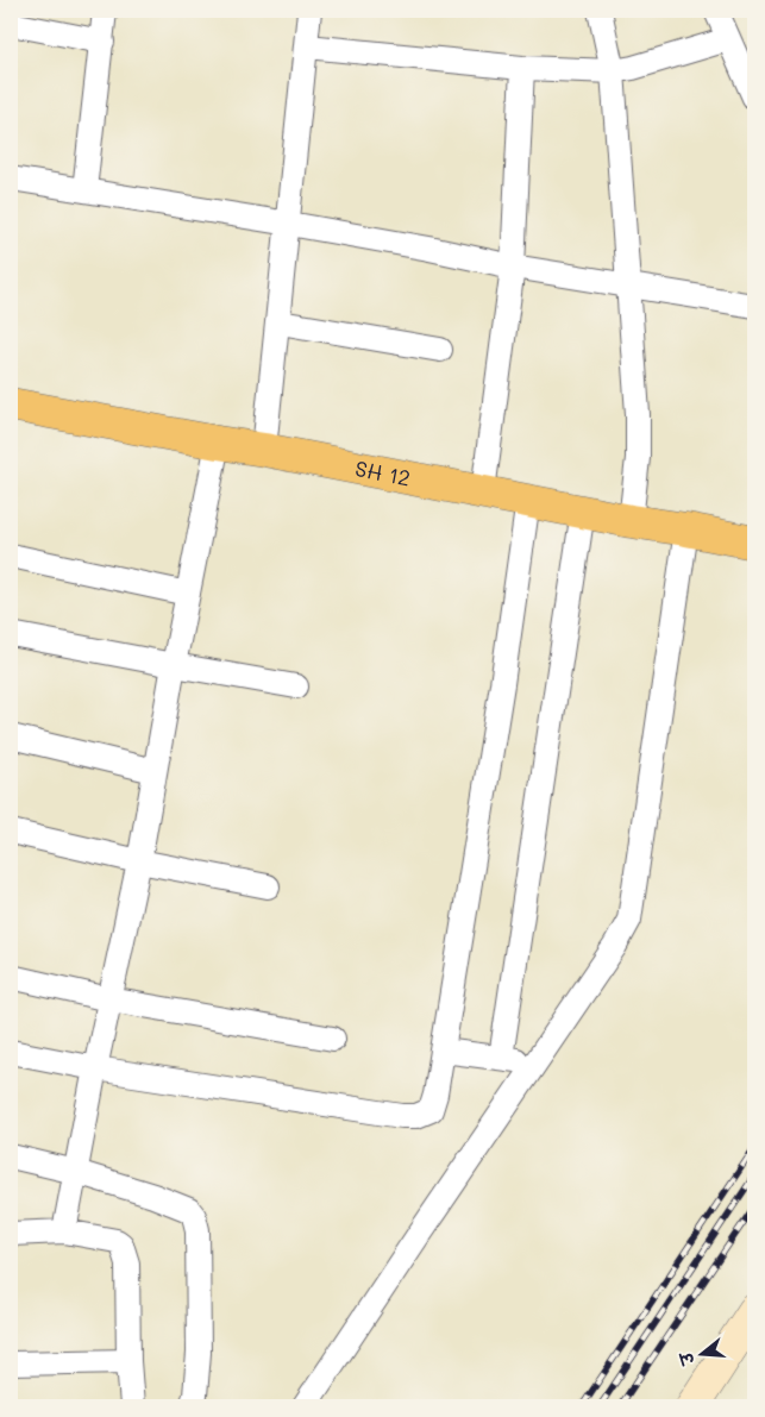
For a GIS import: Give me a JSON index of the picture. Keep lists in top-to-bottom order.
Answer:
{
  "streets": {
    "highway": ["SH 12"]
  },
  "north": "left"
}
